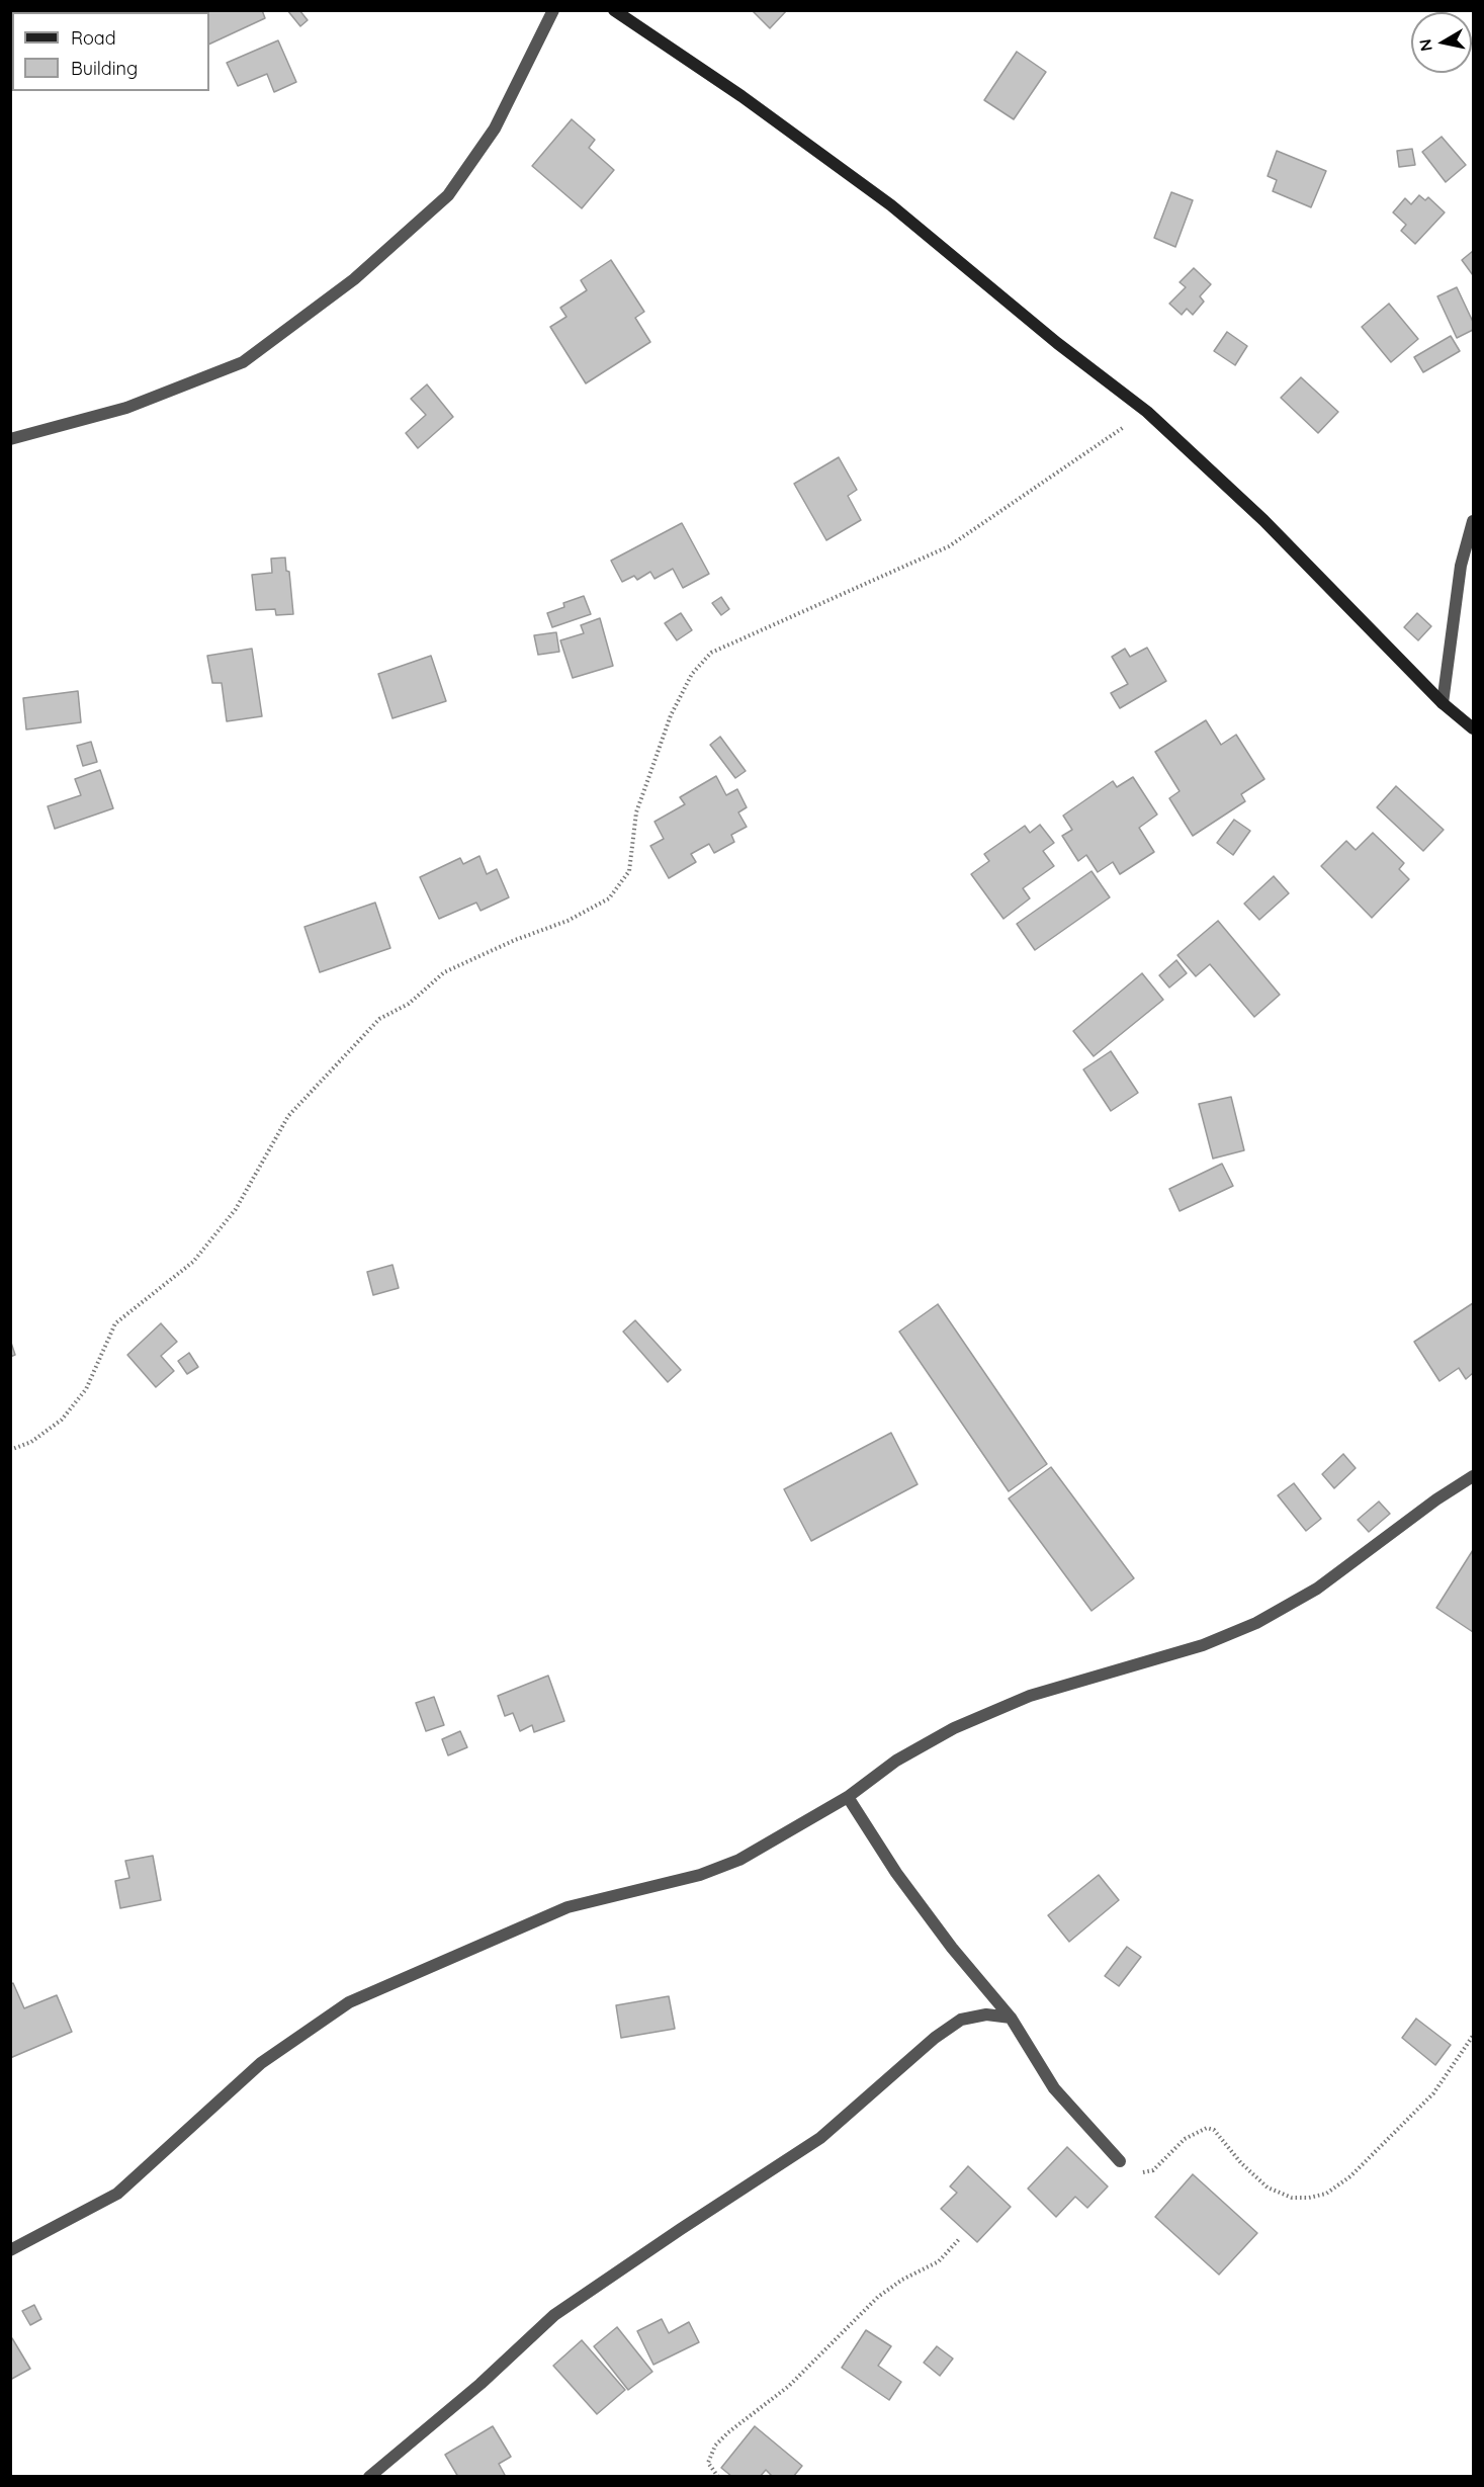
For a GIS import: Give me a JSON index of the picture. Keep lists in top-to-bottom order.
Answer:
{
  "legend": ["Road", "Building"],
  "north": "left"
}
